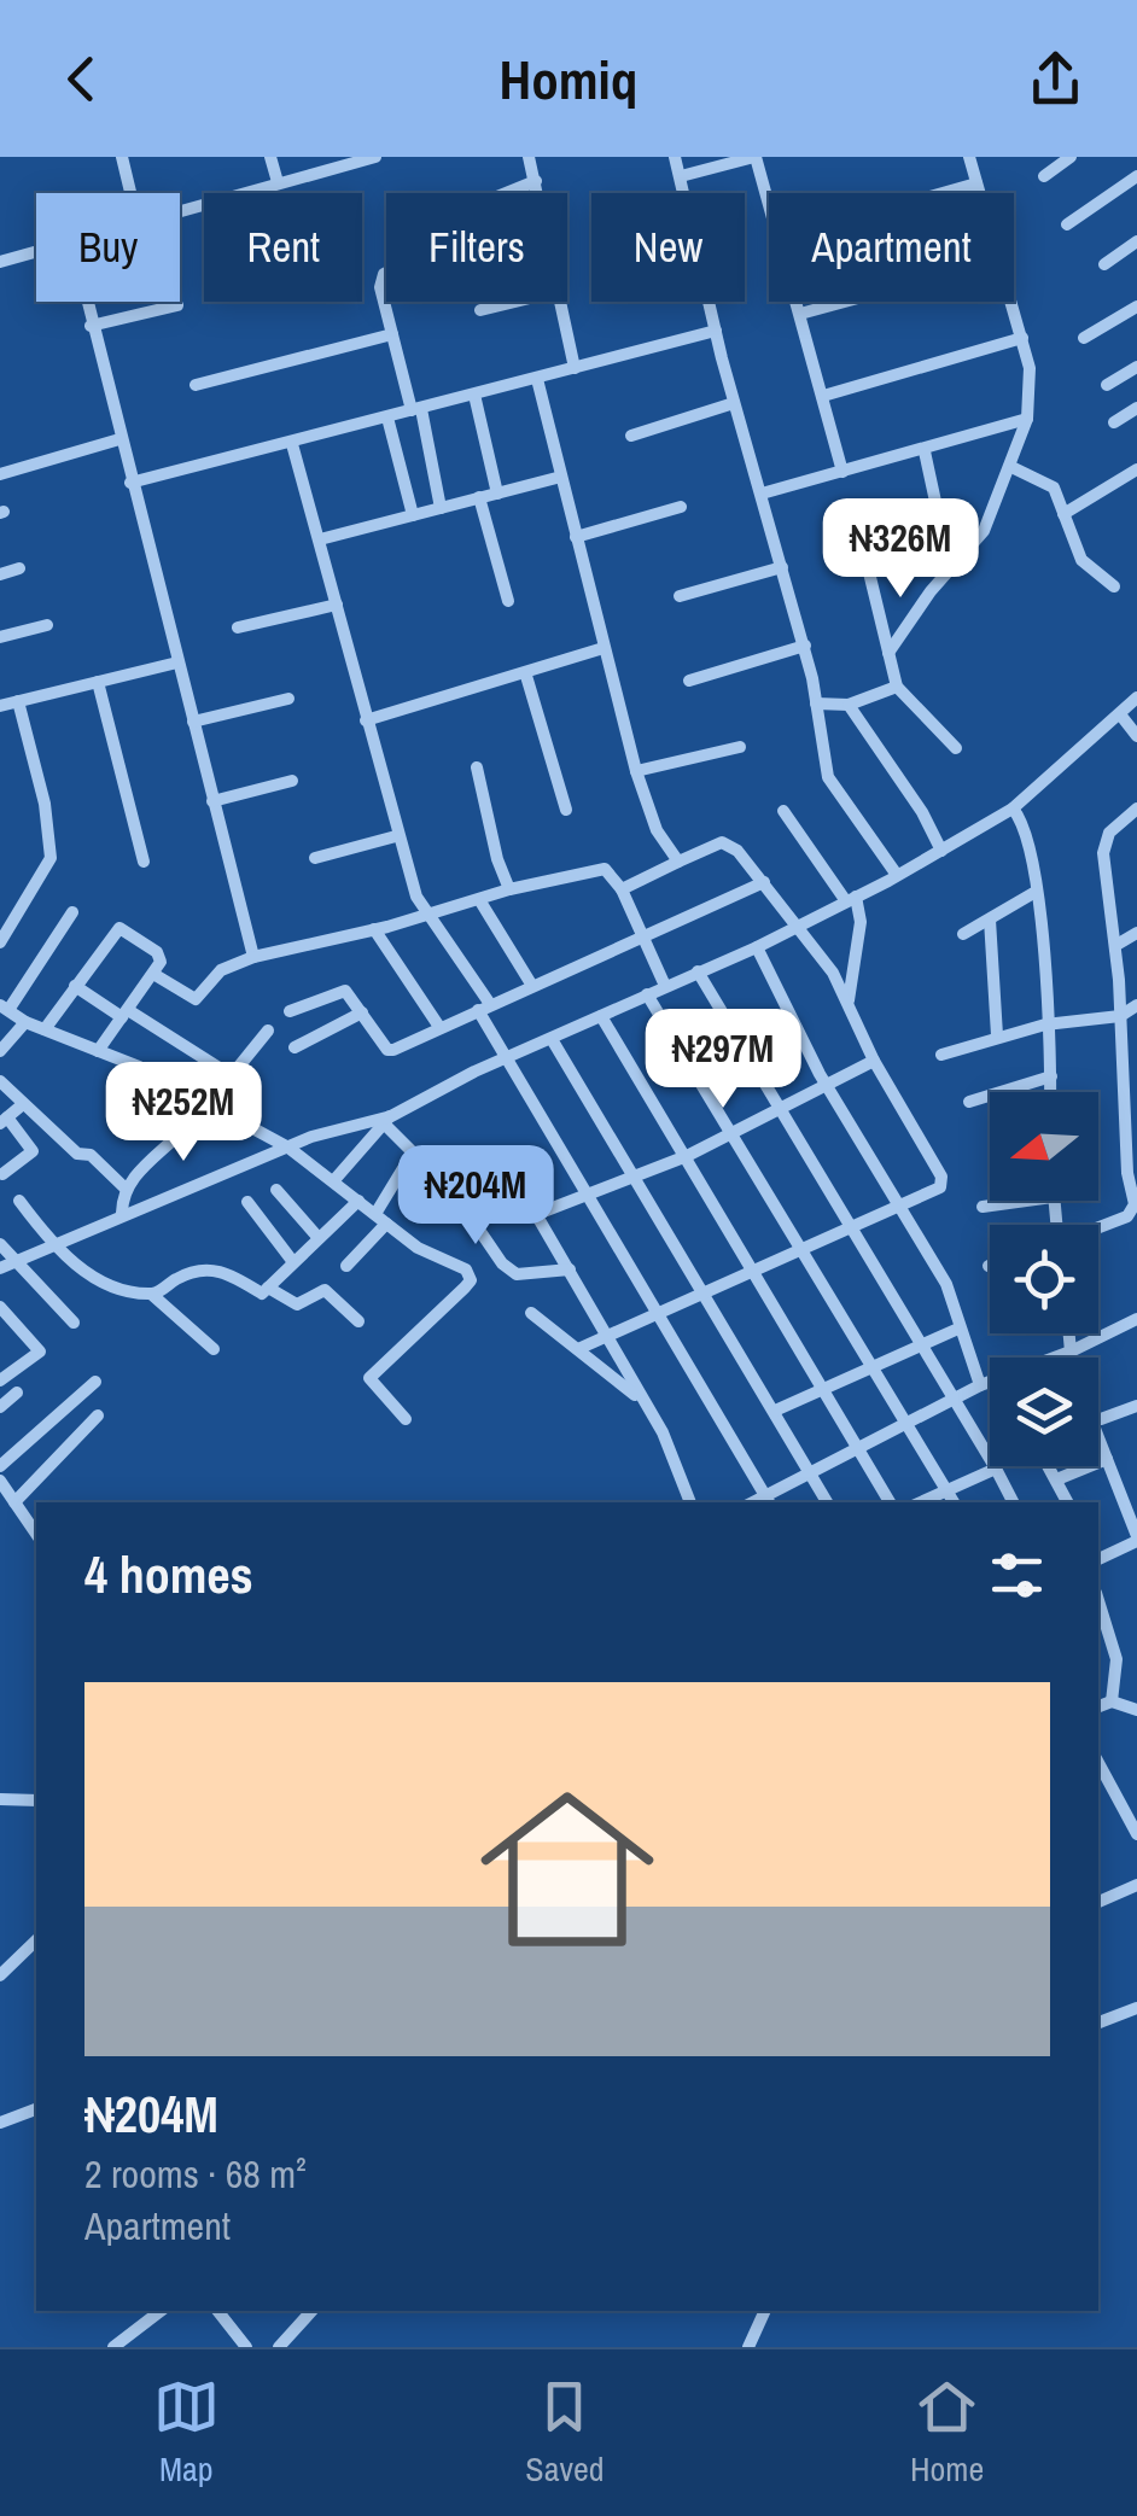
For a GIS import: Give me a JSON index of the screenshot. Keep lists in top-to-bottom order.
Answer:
{
  "north": "left",
  "page": {
    "header": "Homiq",
    "chip": [
      "Buy",
      "Rent",
      "Filters",
      "New",
      "Apartment"
    ],
    "price": [
      "₦326M",
      "₦297M",
      "₦252M",
      "₦204M"
    ],
    "heading": "4 homes",
    "list": [
      {
        "name": "₦204M",
        "note": "2 rooms · 68 m² · Apartment"
      }
    ],
    "tabs": ["Map", "Saved", "Home"]
  }
}
